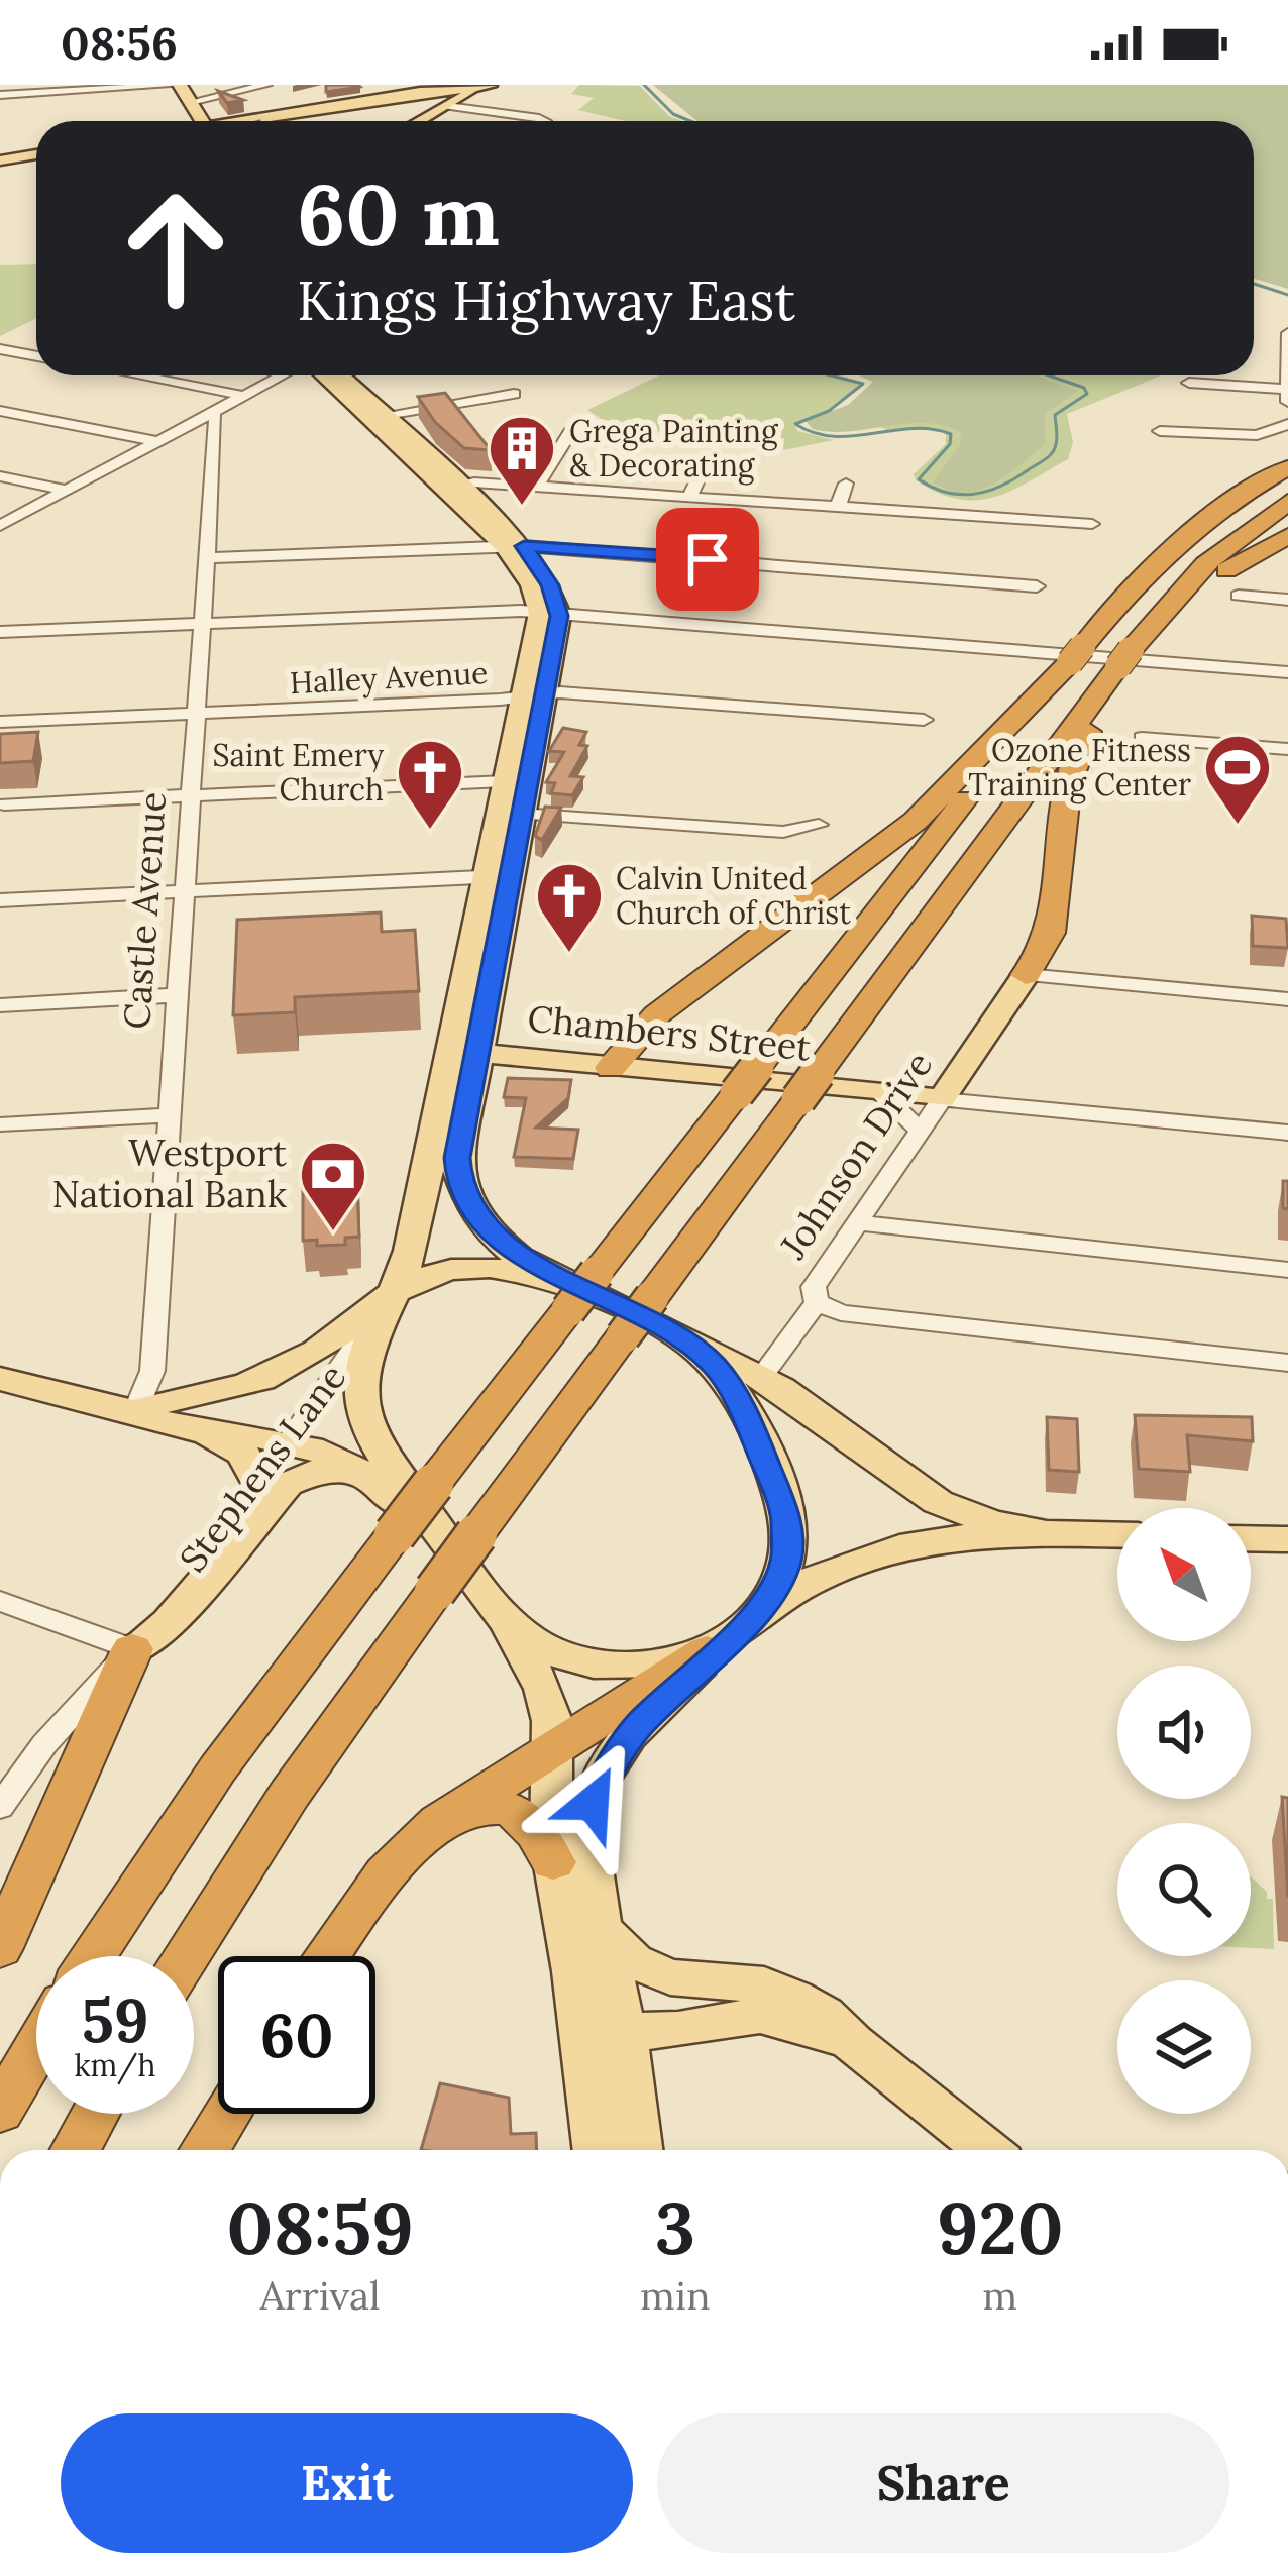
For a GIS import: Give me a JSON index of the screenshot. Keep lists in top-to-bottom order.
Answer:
{
  "streets": {
    "main road": ["Chambers Street", "Johnson Drive", "Stephens Lane"],
    "street": ["Halley Avenue", "Castle Avenue"]
  },
  "crossings": [
    ["Halley Avenue", "Castle Avenue"],
    ["Chambers Street", "Johnson Drive"]
  ],
  "places": {
    "building": ["Grega Painting & Decorating"],
    "sports": ["Ozone Fitness Training Center"],
    "church": ["Saint Emery Church", "Calvin United Church of Christ"],
    "bank": ["Westport National Bank"]
  },
  "north": "top left",
  "page": {
    "status": "08:56",
    "turn": ["60 m", "Kings Highway East"],
    "speed": "59 km/h",
    "limit": "60",
    "eta": [
      "08:59",
      "Arrival",
      "3",
      "min",
      "920",
      "m"
    ],
    "buttons": ["Exit", "Share"]
  }
}
